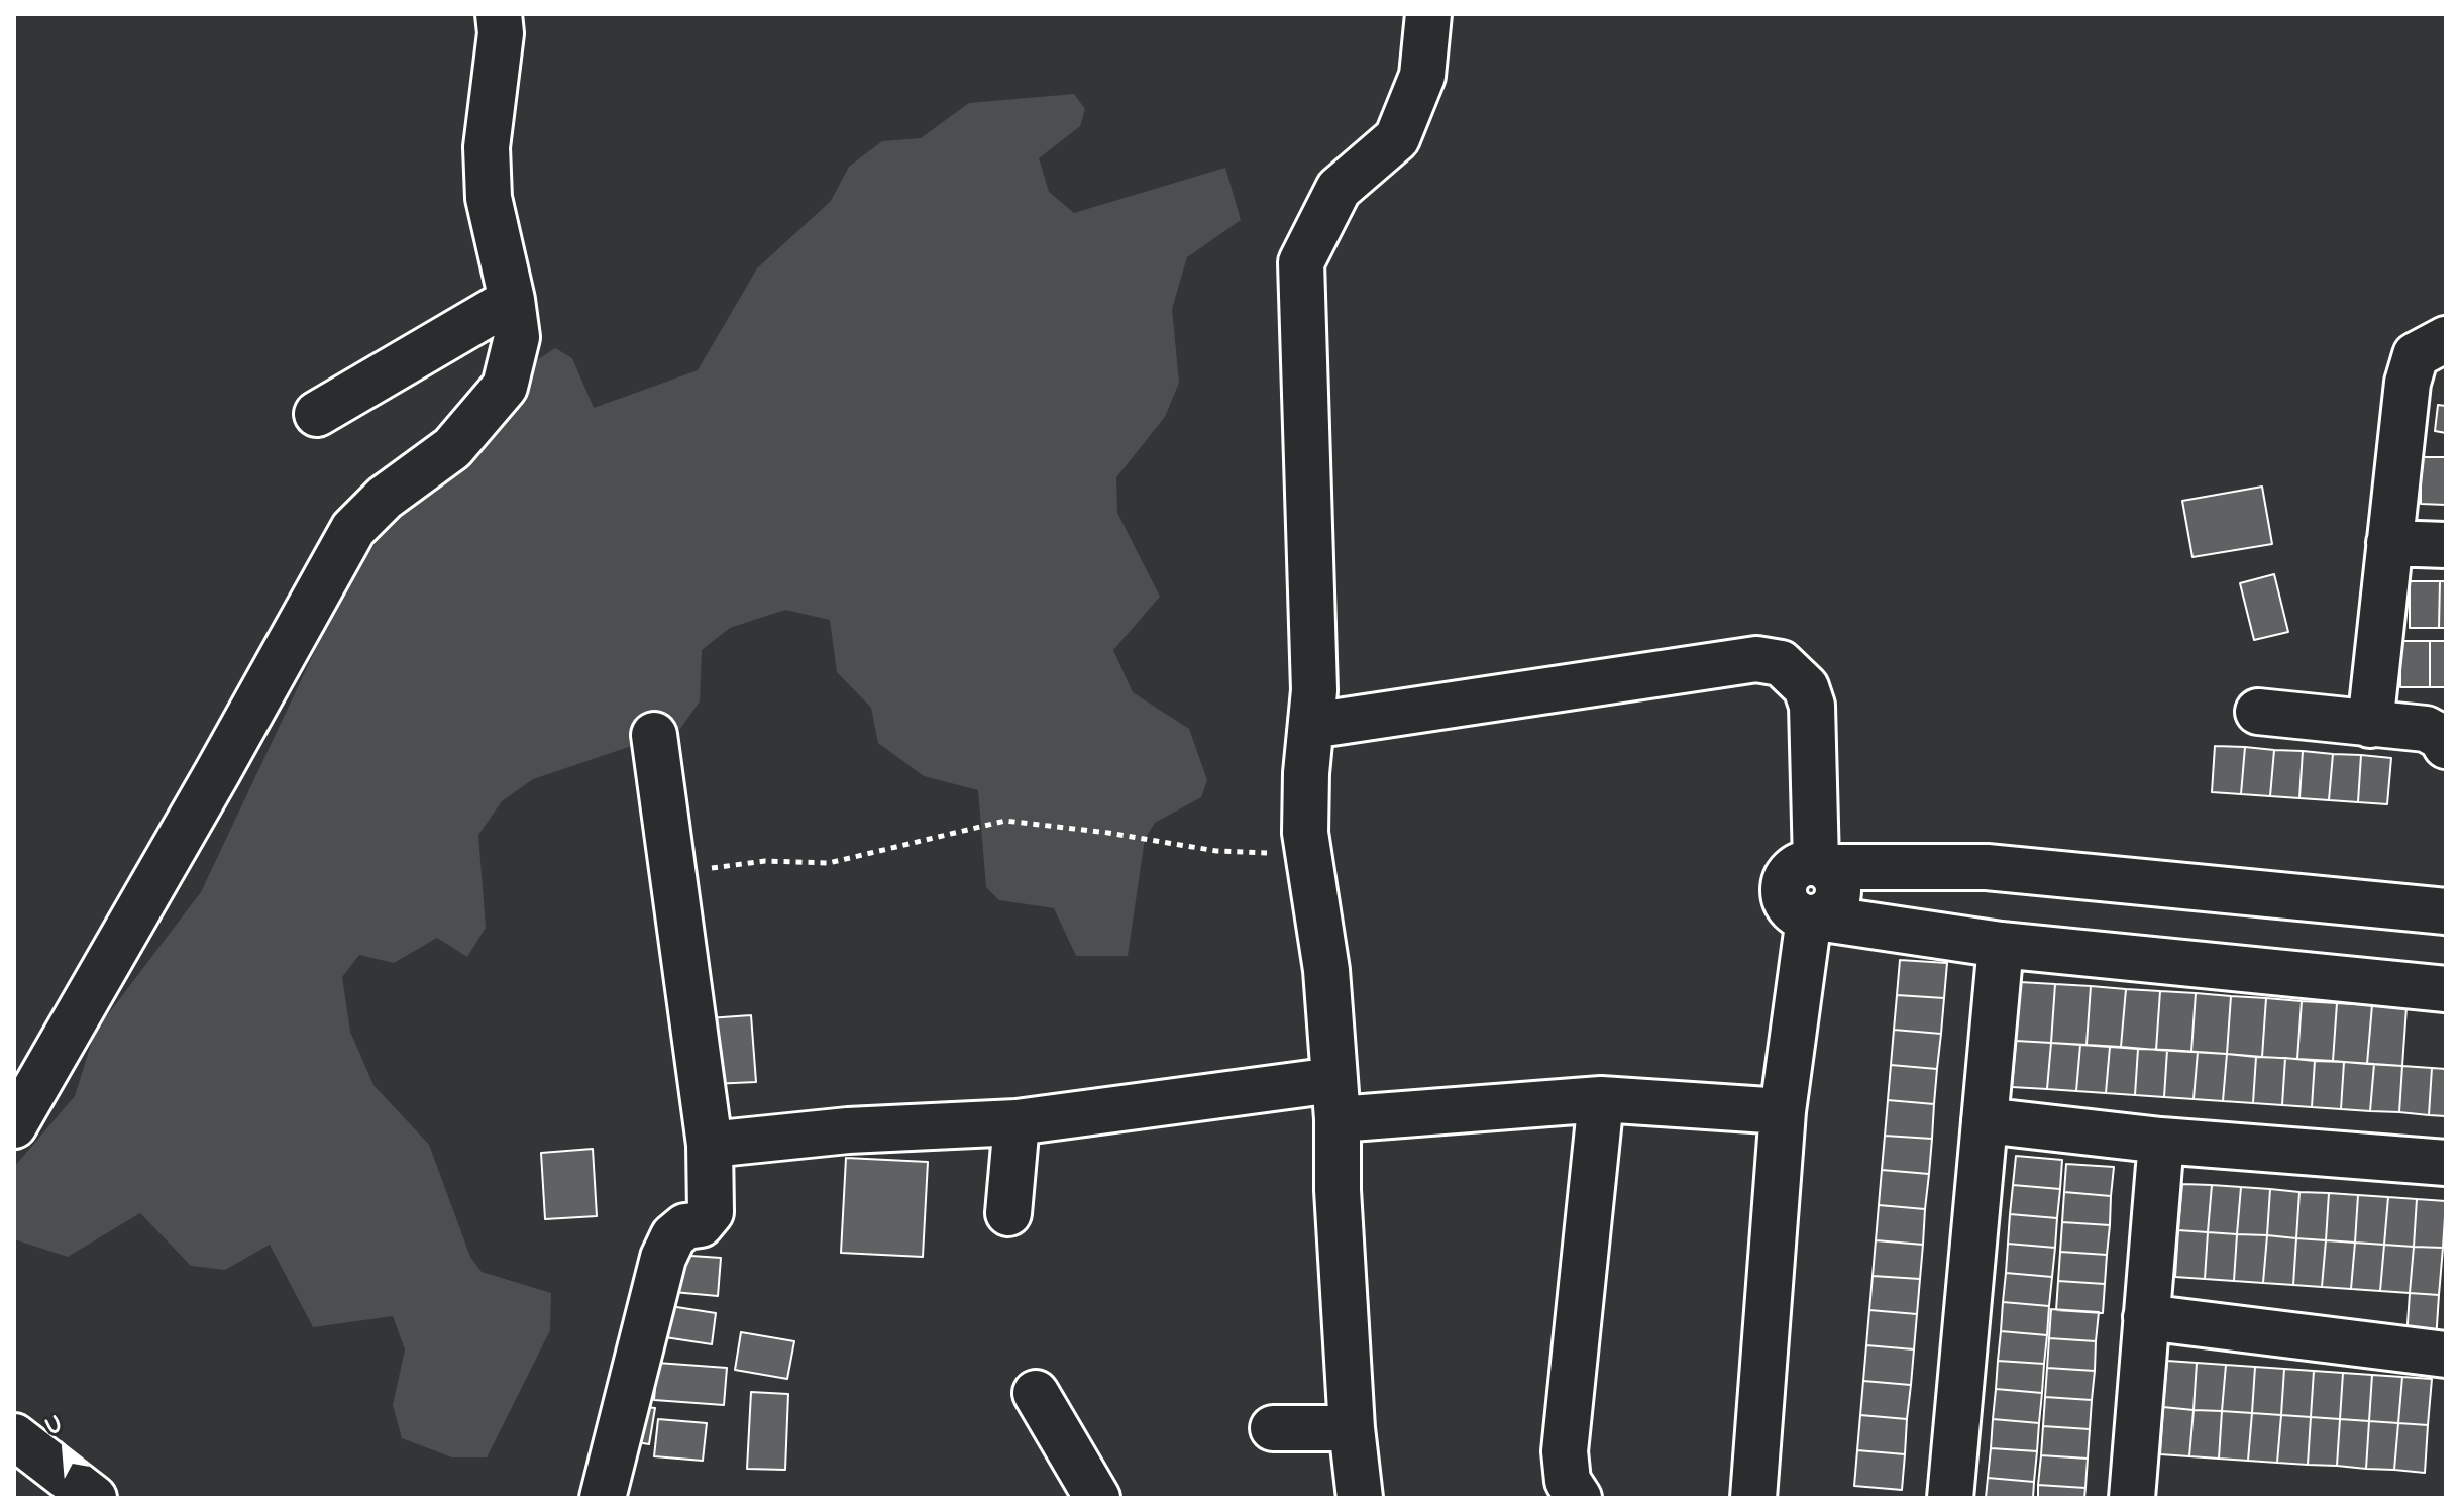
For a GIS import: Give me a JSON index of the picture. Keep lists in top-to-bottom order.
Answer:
{
  "north": "top left"
}
